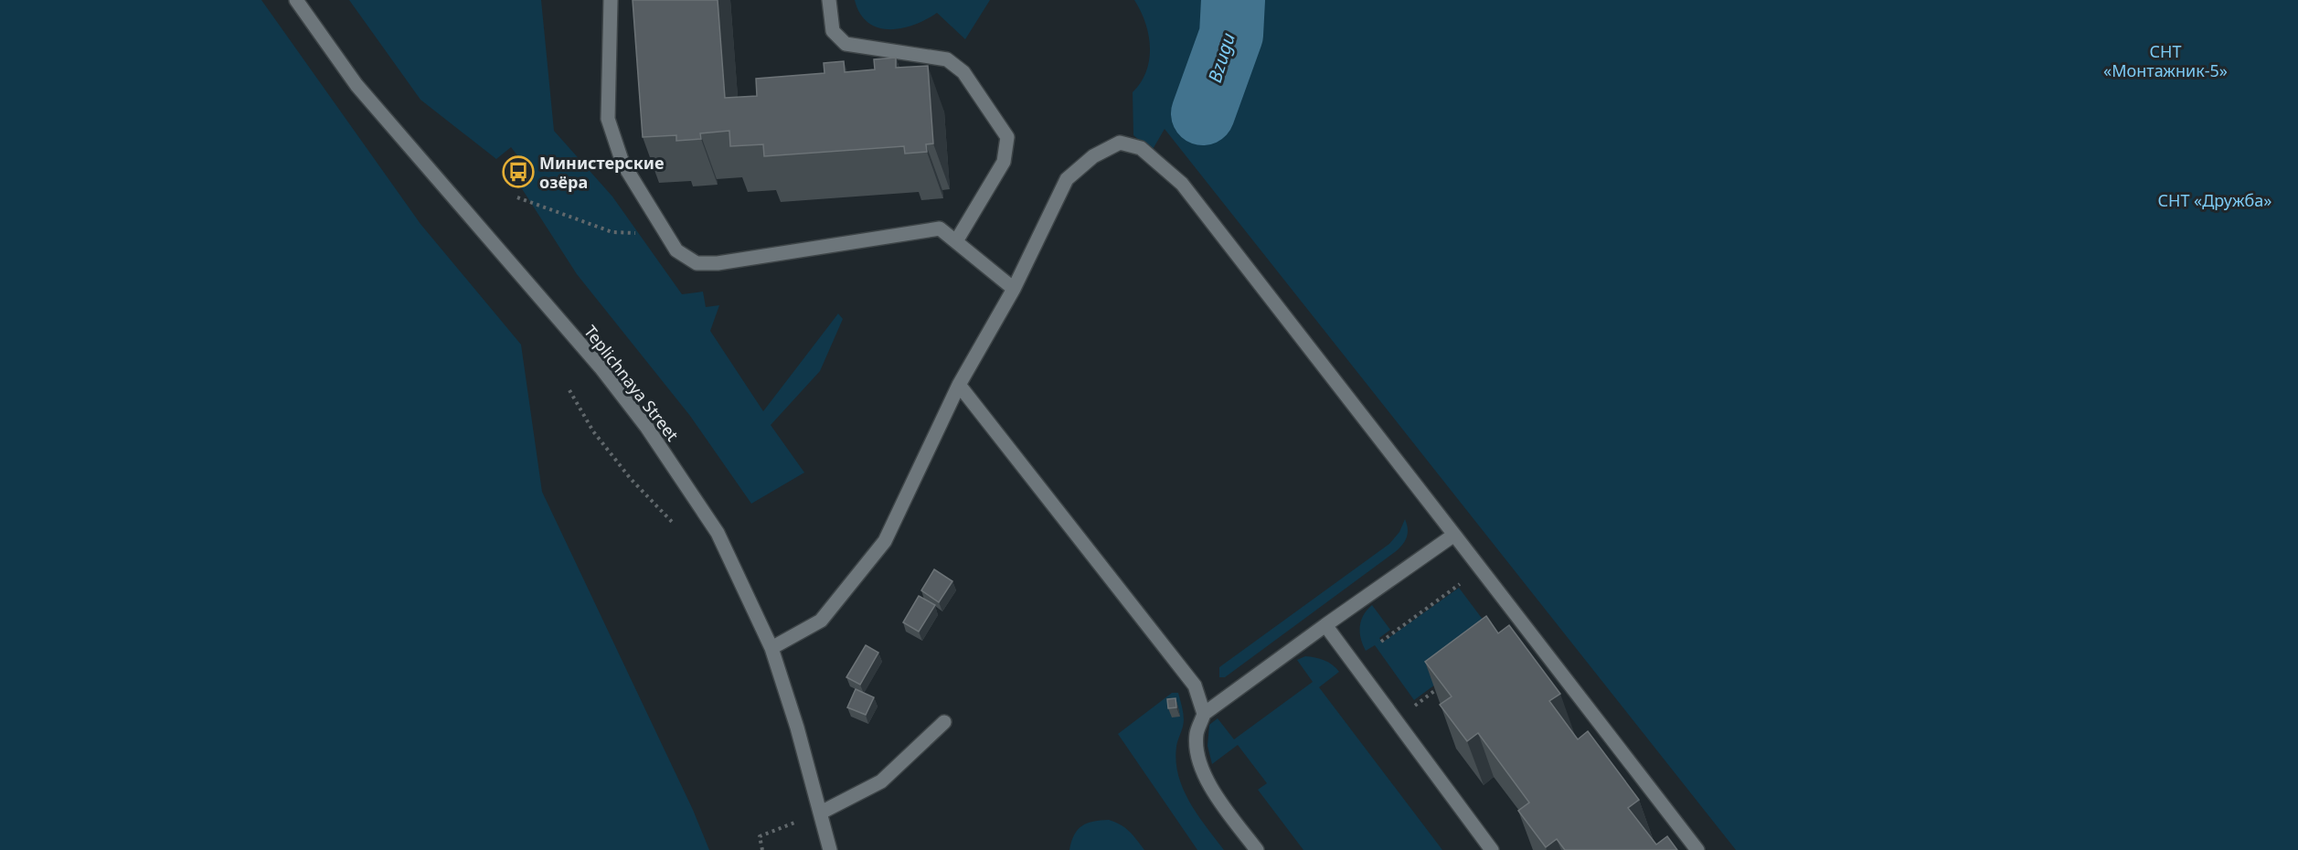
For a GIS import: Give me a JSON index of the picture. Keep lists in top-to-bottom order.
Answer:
{
  "streets": {
    "street": ["Teplichnaya Street"]
  },
  "water": ["Bzugu"],
  "parks": ["СНТ «Монтажник-5»", "СНТ «Дружба»"],
  "places": {
    "bus stop": ["Министерские озёра"]
  }
}
